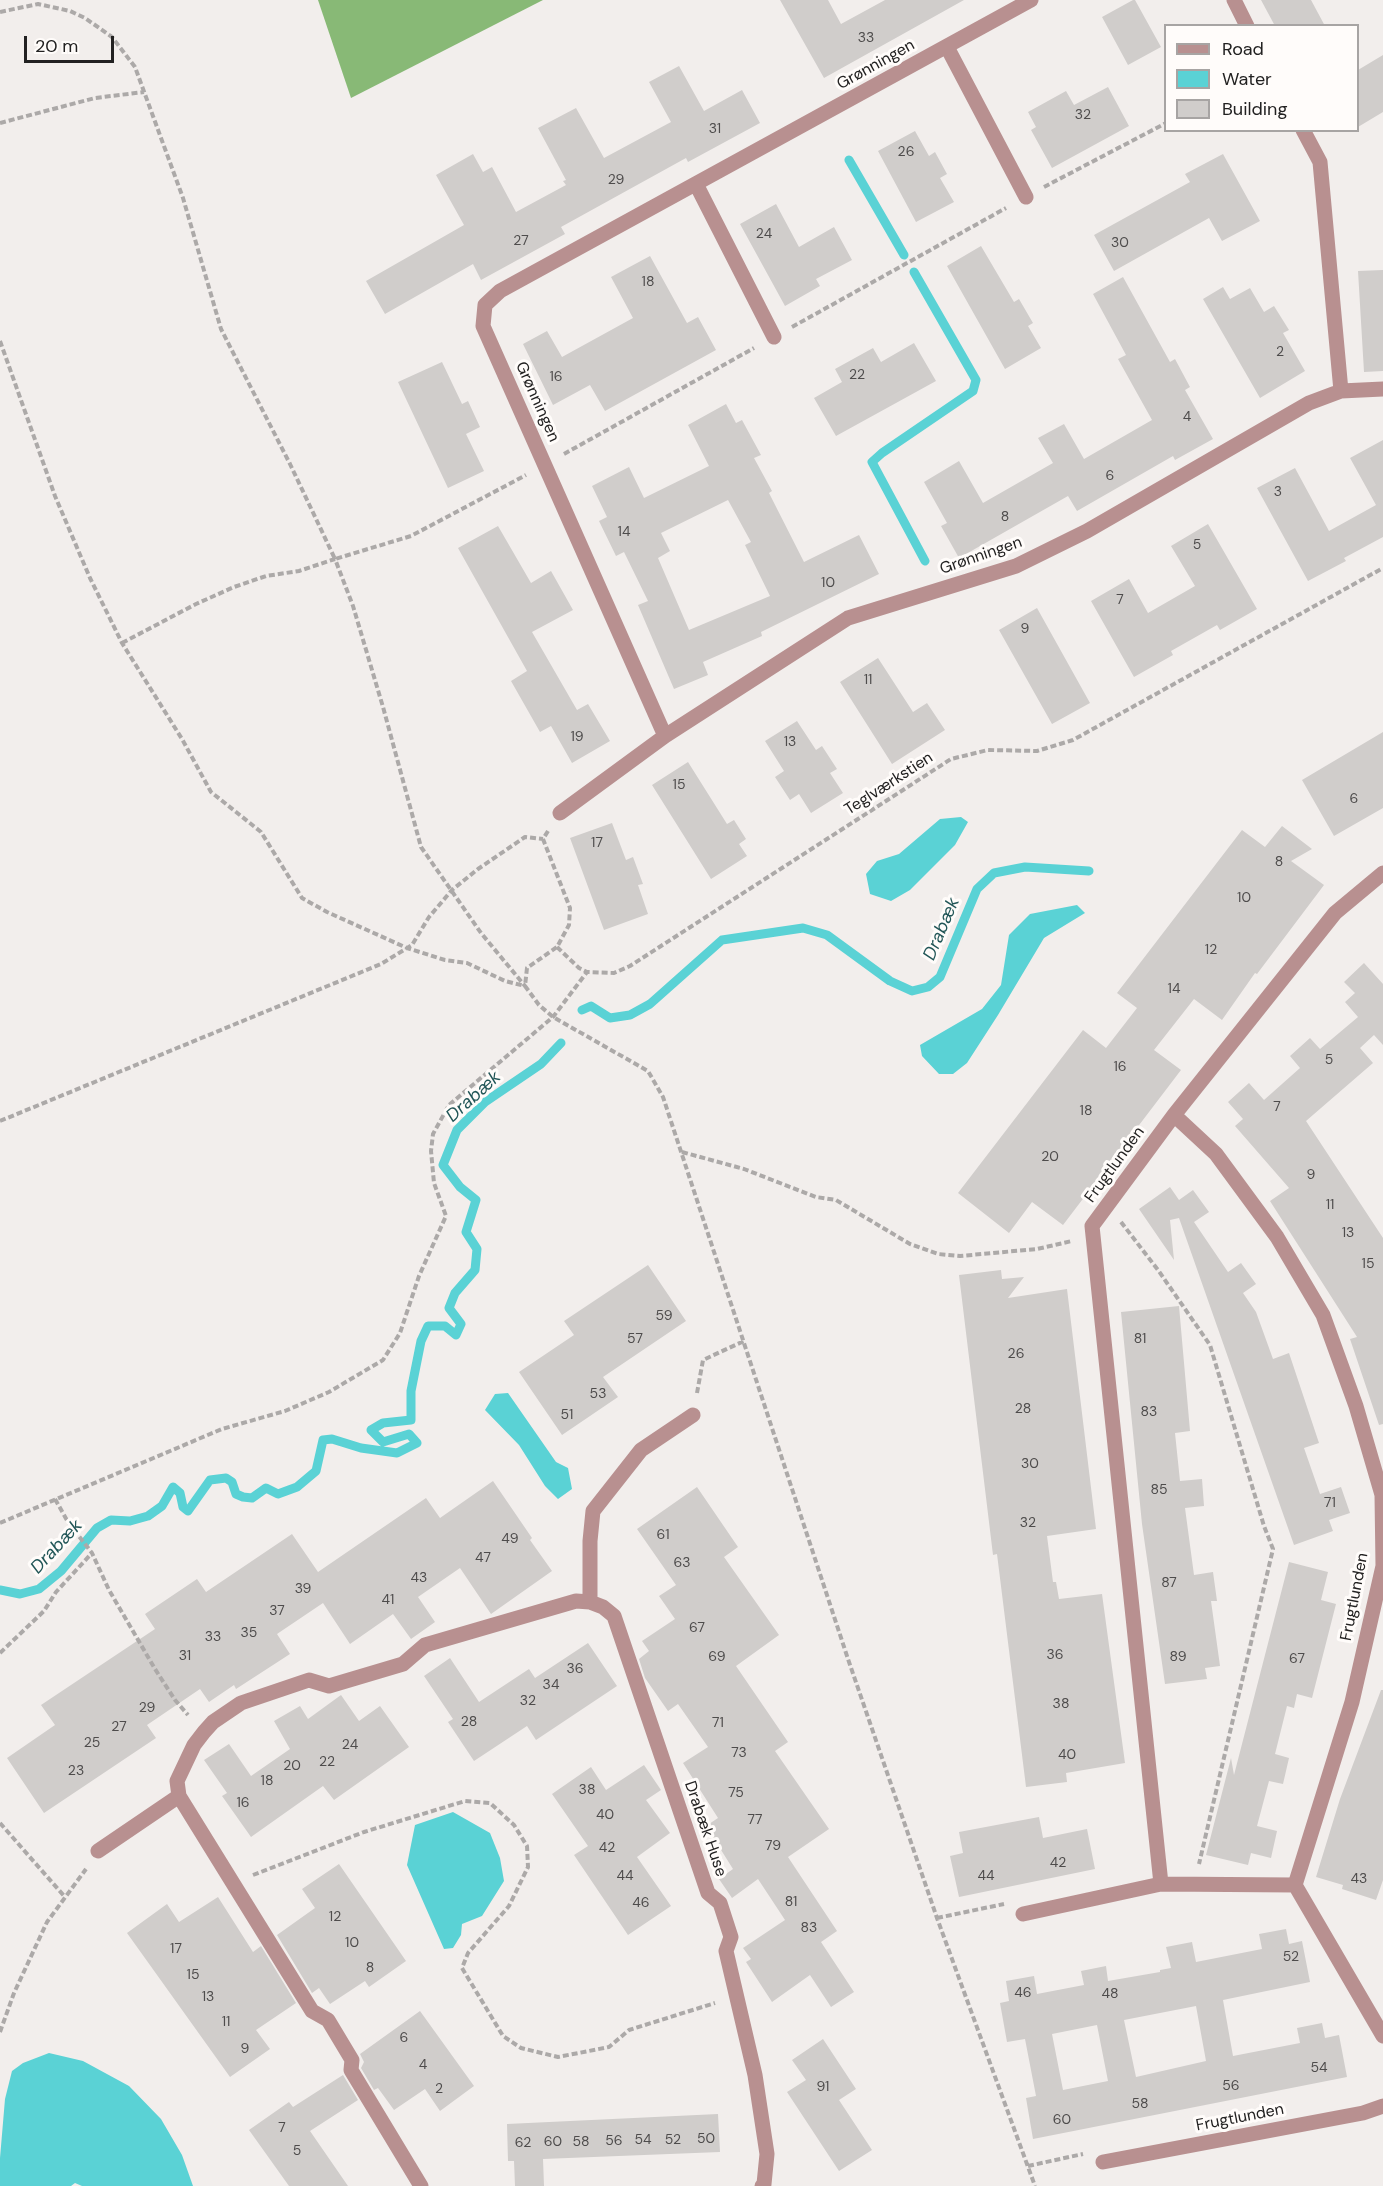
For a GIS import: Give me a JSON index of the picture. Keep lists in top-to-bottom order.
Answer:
{
  "streets": {
    "street": ["Grønningen", "Frugtlunden", "Drabæk Huse"],
    "path": ["Teglværkstien"]
  },
  "water": ["Drabæk"],
  "house_numbers": [
    "33",
    "32",
    "31",
    "26",
    "29",
    "24",
    "27",
    "30",
    "18",
    "2",
    "22",
    "16",
    "4",
    "6",
    "3",
    "8",
    "14",
    "5",
    "10",
    "7",
    "9",
    "11",
    "19",
    "13",
    "15",
    "6",
    "17",
    "8",
    "10",
    "12",
    "14",
    "5",
    "16",
    "7",
    "18",
    "20",
    "9",
    "11",
    "13",
    "15",
    "59",
    "57",
    "81",
    "26",
    "53",
    "28",
    "83",
    "51",
    "30",
    "85",
    "71",
    "32",
    "61",
    "49",
    "47",
    "63",
    "43",
    "87",
    "39",
    "41",
    "37",
    "67",
    "35",
    "33",
    "36",
    "31",
    "69",
    "89",
    "67",
    "36",
    "34",
    "32",
    "38",
    "29",
    "28",
    "71",
    "27",
    "25",
    "24",
    "73",
    "40",
    "22",
    "20",
    "23",
    "18",
    "38",
    "75",
    "16",
    "40",
    "77",
    "79",
    "42",
    "42",
    "44",
    "44",
    "43",
    "81",
    "46",
    "12",
    "83",
    "10",
    "17",
    "52",
    "8",
    "15",
    "46",
    "48",
    "13",
    "11",
    "6",
    "9",
    "4",
    "54",
    "56",
    "91",
    "2",
    "58",
    "60",
    "7",
    "50",
    "54",
    "52",
    "56",
    "60",
    "58",
    "62",
    "5"
  ],
  "legend": ["Road", "Water", "Building"],
  "scale_bar": "20 m"
}
